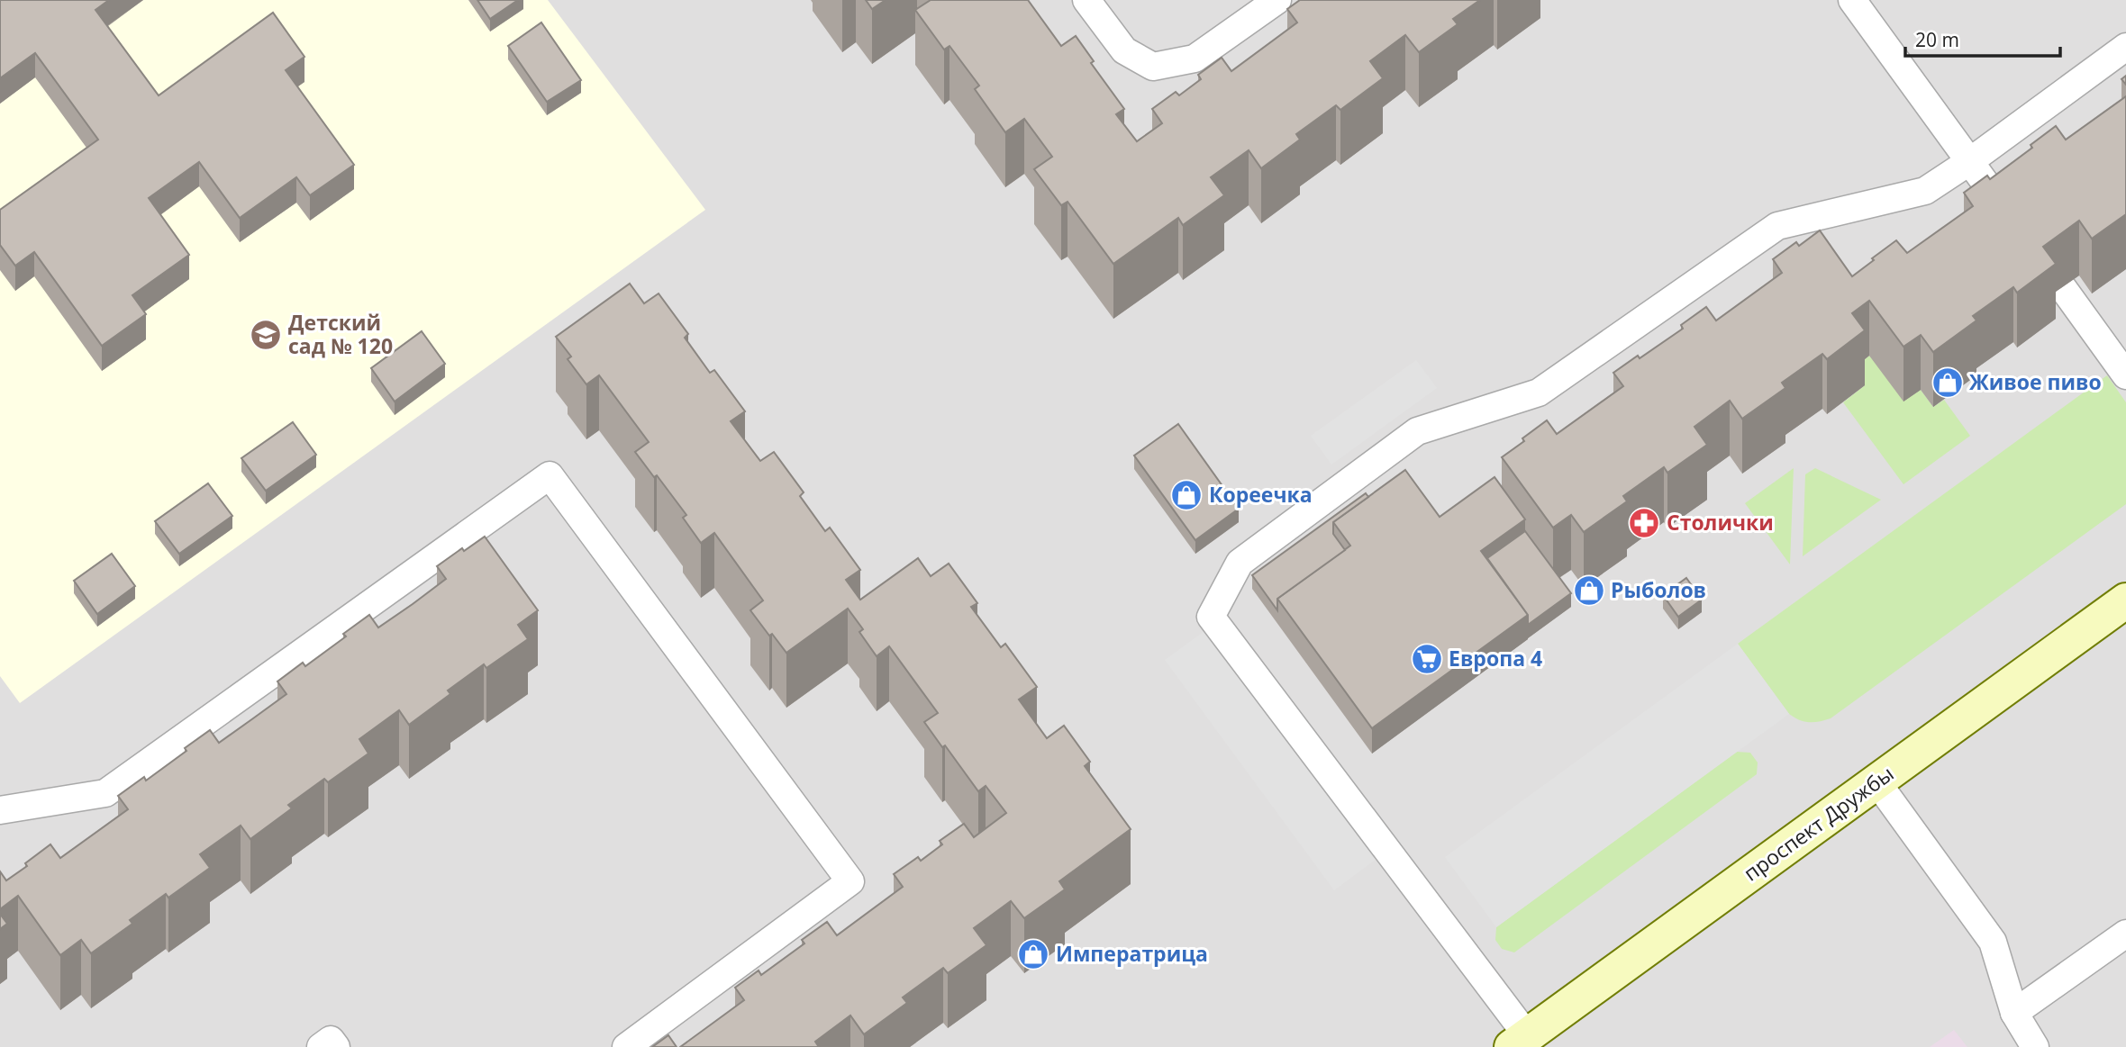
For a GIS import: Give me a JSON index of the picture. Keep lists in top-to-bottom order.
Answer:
{
  "streets": {
    "main road": ["проспект Дружбы"]
  },
  "places": {
    "school or university": ["Детский сад № 120"],
    "shop": [
      "Живое пиво",
      "Кореечка",
      "Рыболов",
      "Императрица"
    ],
    "pharmacy": ["Столички"],
    "supermarket": ["Европа 4"]
  },
  "scale_bar": "20 m"
}
